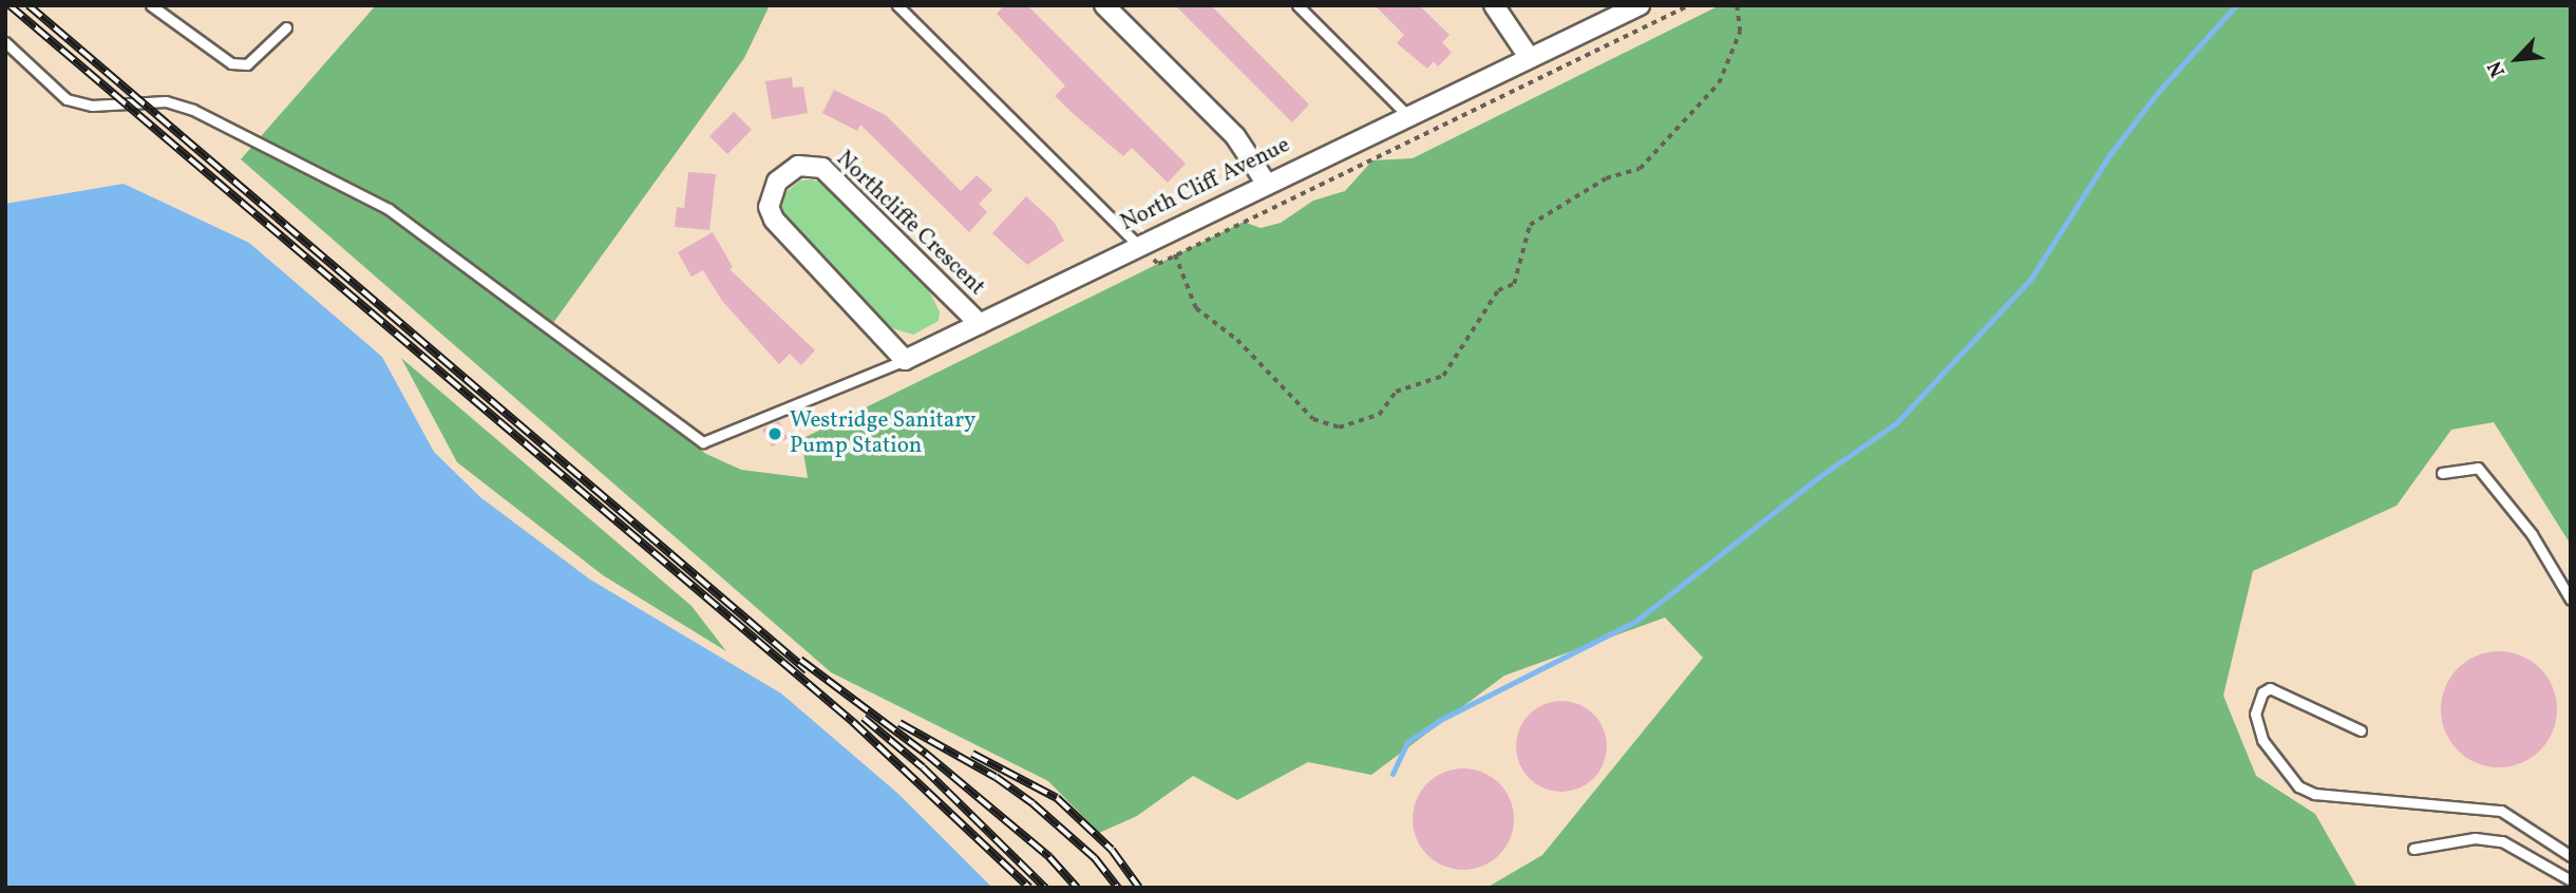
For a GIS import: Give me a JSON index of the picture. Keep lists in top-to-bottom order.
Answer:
{
  "streets": {
    "street": ["North Cliff Avenue", "Northcliffe Crescent"]
  },
  "crossings": [
    ["North Cliff Avenue", "Northcliffe Crescent"]
  ],
  "places": ["Westridge Sanitary Pump Station"],
  "north": "bottom left"
}
